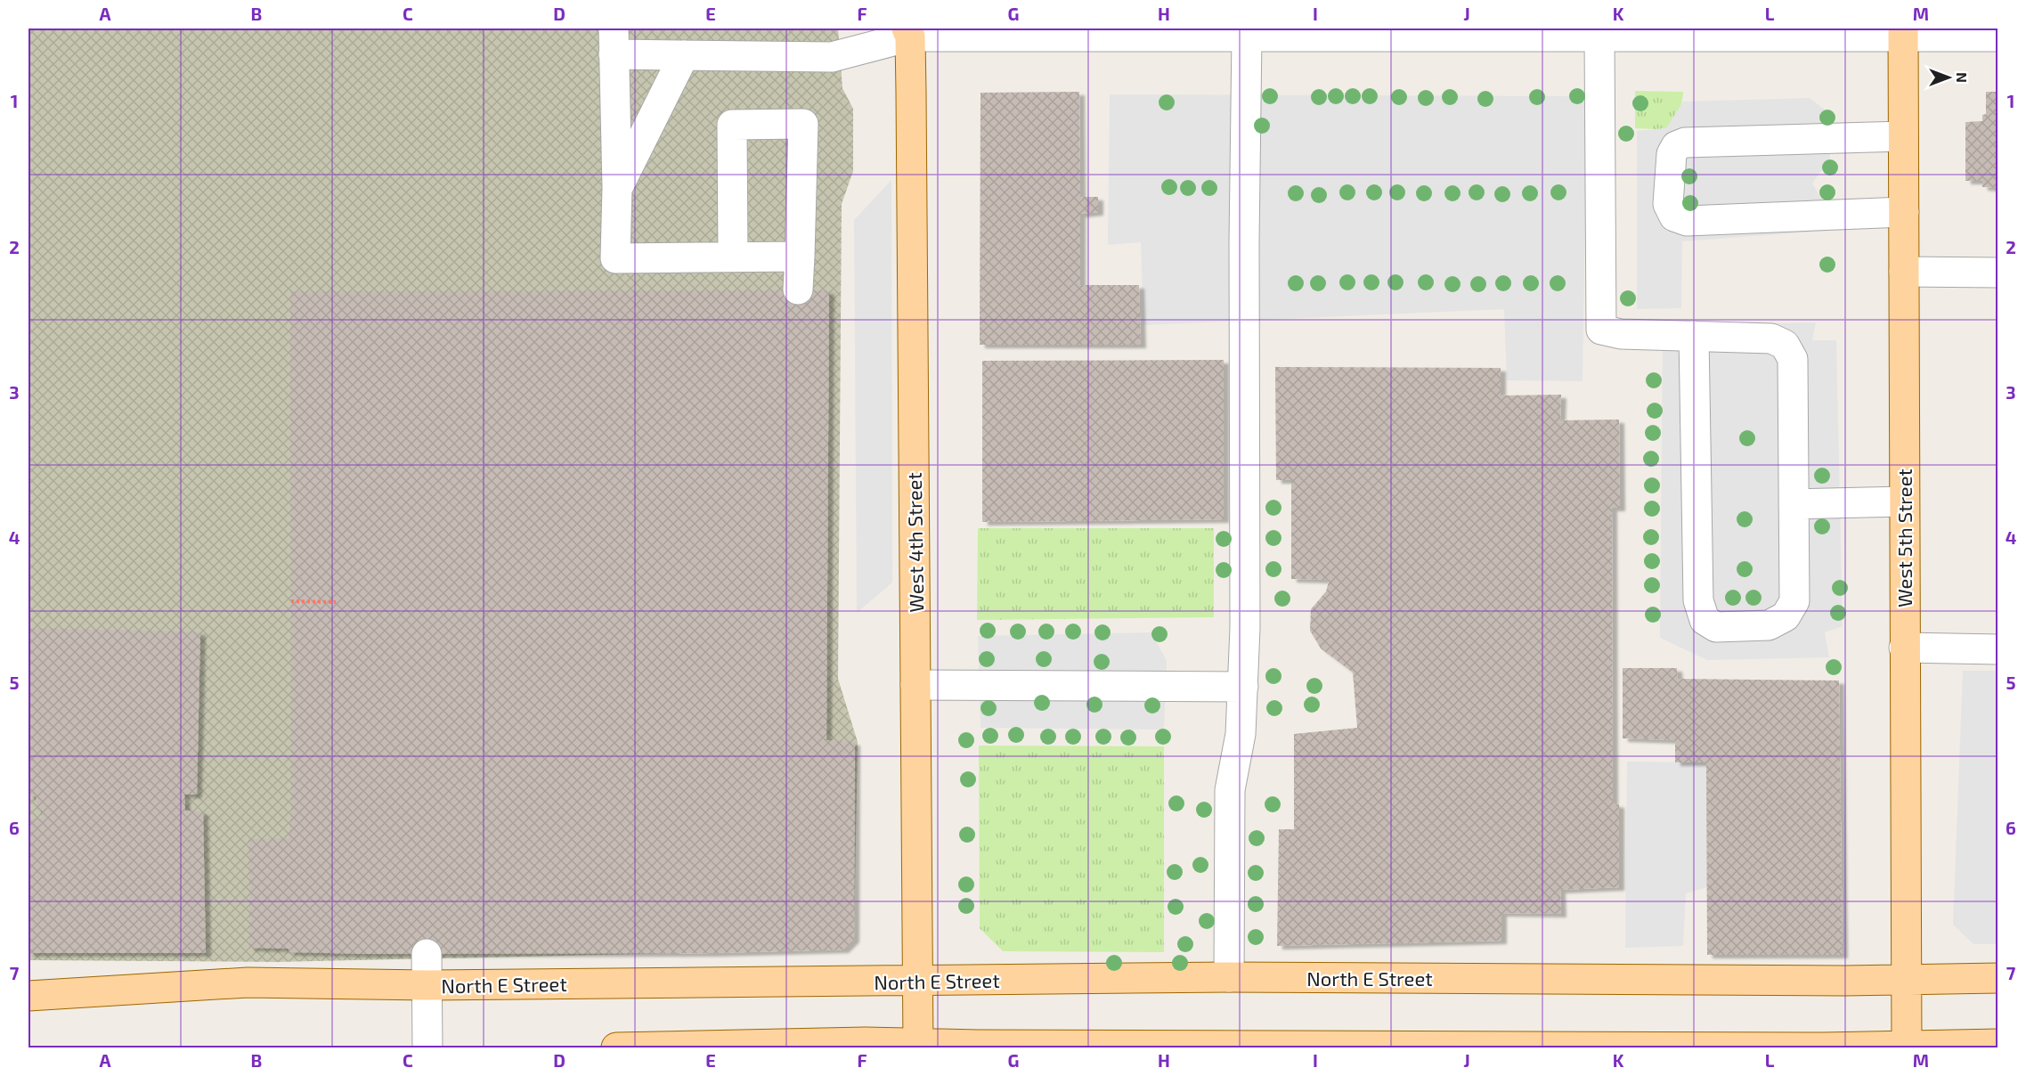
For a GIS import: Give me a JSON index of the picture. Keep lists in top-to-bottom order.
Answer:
{
  "streets": {
    "main road": ["West 5th Street", "West 4th Street", "North E Street"]
  },
  "crossings": [
    ["West 5th Street", "North E Street"],
    ["West 4th Street", "North E Street"]
  ],
  "north": "right",
  "grid": {
    "columns": [
      "A",
      "B",
      "C",
      "D",
      "E",
      "F",
      "G",
      "H",
      "I",
      "J",
      "K",
      "L",
      "M"
    ],
    "rows": [
      "1",
      "2",
      "3",
      "4",
      "5",
      "6",
      "7"
    ]
  }
}
